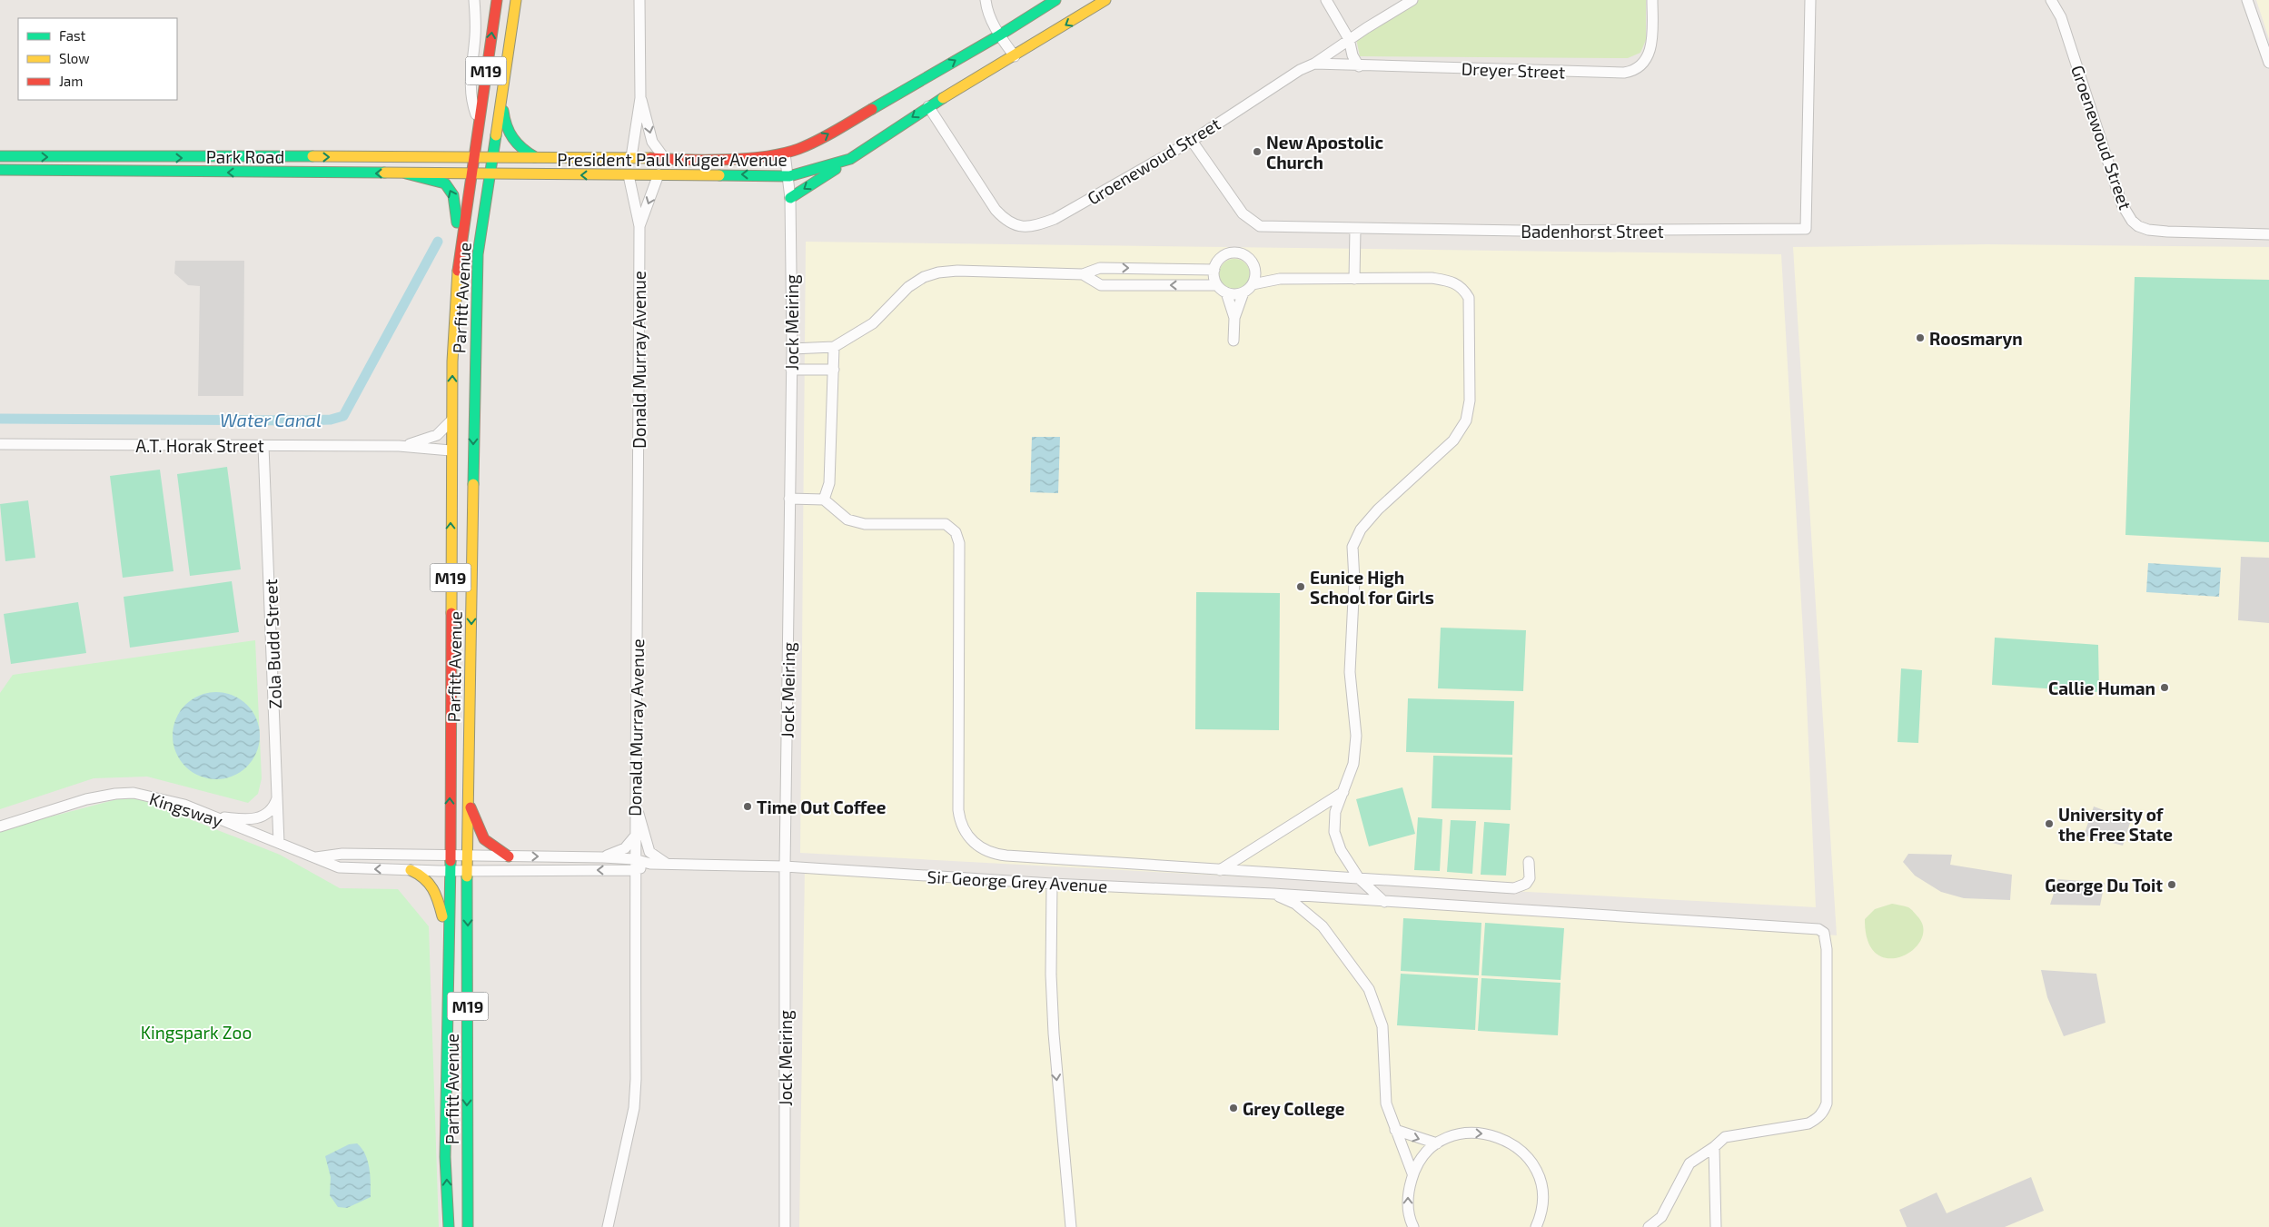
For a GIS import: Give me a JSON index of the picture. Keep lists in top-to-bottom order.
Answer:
{
  "streets": {
    "main road": [
      "M19",
      "Park Road",
      "President Paul Kruger Avenue",
      "Parfitt Avenue"
    ],
    "street": [
      "Dreyer Street",
      "Groenewoud Street",
      "Badenhorst Street",
      "Jock Meiring",
      "Donald Murray Avenue",
      "A.T. Horak Street",
      "Zola Budd Street",
      "Kingsway",
      "Sir George Grey Avenue"
    ]
  },
  "crossings": [
    ["Dreyer Street", "Groenewoud Street"],
    ["Groenewoud Street", "President Paul Kruger Avenue"],
    ["Groenewoud Street", "Badenhorst Street"],
    ["Park Road", "President Paul Kruger Avenue"],
    ["Park Road", "Parfitt Avenue"],
    ["President Paul Kruger Avenue", "Parfitt Avenue"],
    ["President Paul Kruger Avenue", "Jock Meiring"],
    ["President Paul Kruger Avenue", "Donald Murray Avenue"],
    ["Parfitt Avenue", "A.T. Horak Street"],
    ["Parfitt Avenue", "Kingsway"],
    ["Parfitt Avenue", "Sir George Grey Avenue"],
    ["Jock Meiring", "Sir George Grey Avenue"],
    ["Donald Murray Avenue", "Sir George Grey Avenue"],
    ["A.T. Horak Street", "Zola Budd Street"],
    ["Zola Budd Street", "Kingsway"],
    ["Kingsway", "Sir George Grey Avenue"]
  ],
  "water": ["Water Canal"],
  "parks": ["Kingspark Zoo"],
  "places": [
    "New Apostolic Church",
    "Roosmaryn",
    "Eunice High School for Girls",
    "Callie Human",
    "Time Out Coffee",
    "University of the Free State",
    "George Du Toit",
    "Grey College"
  ],
  "legend": ["Fast", "Slow", "Jam"]
}
